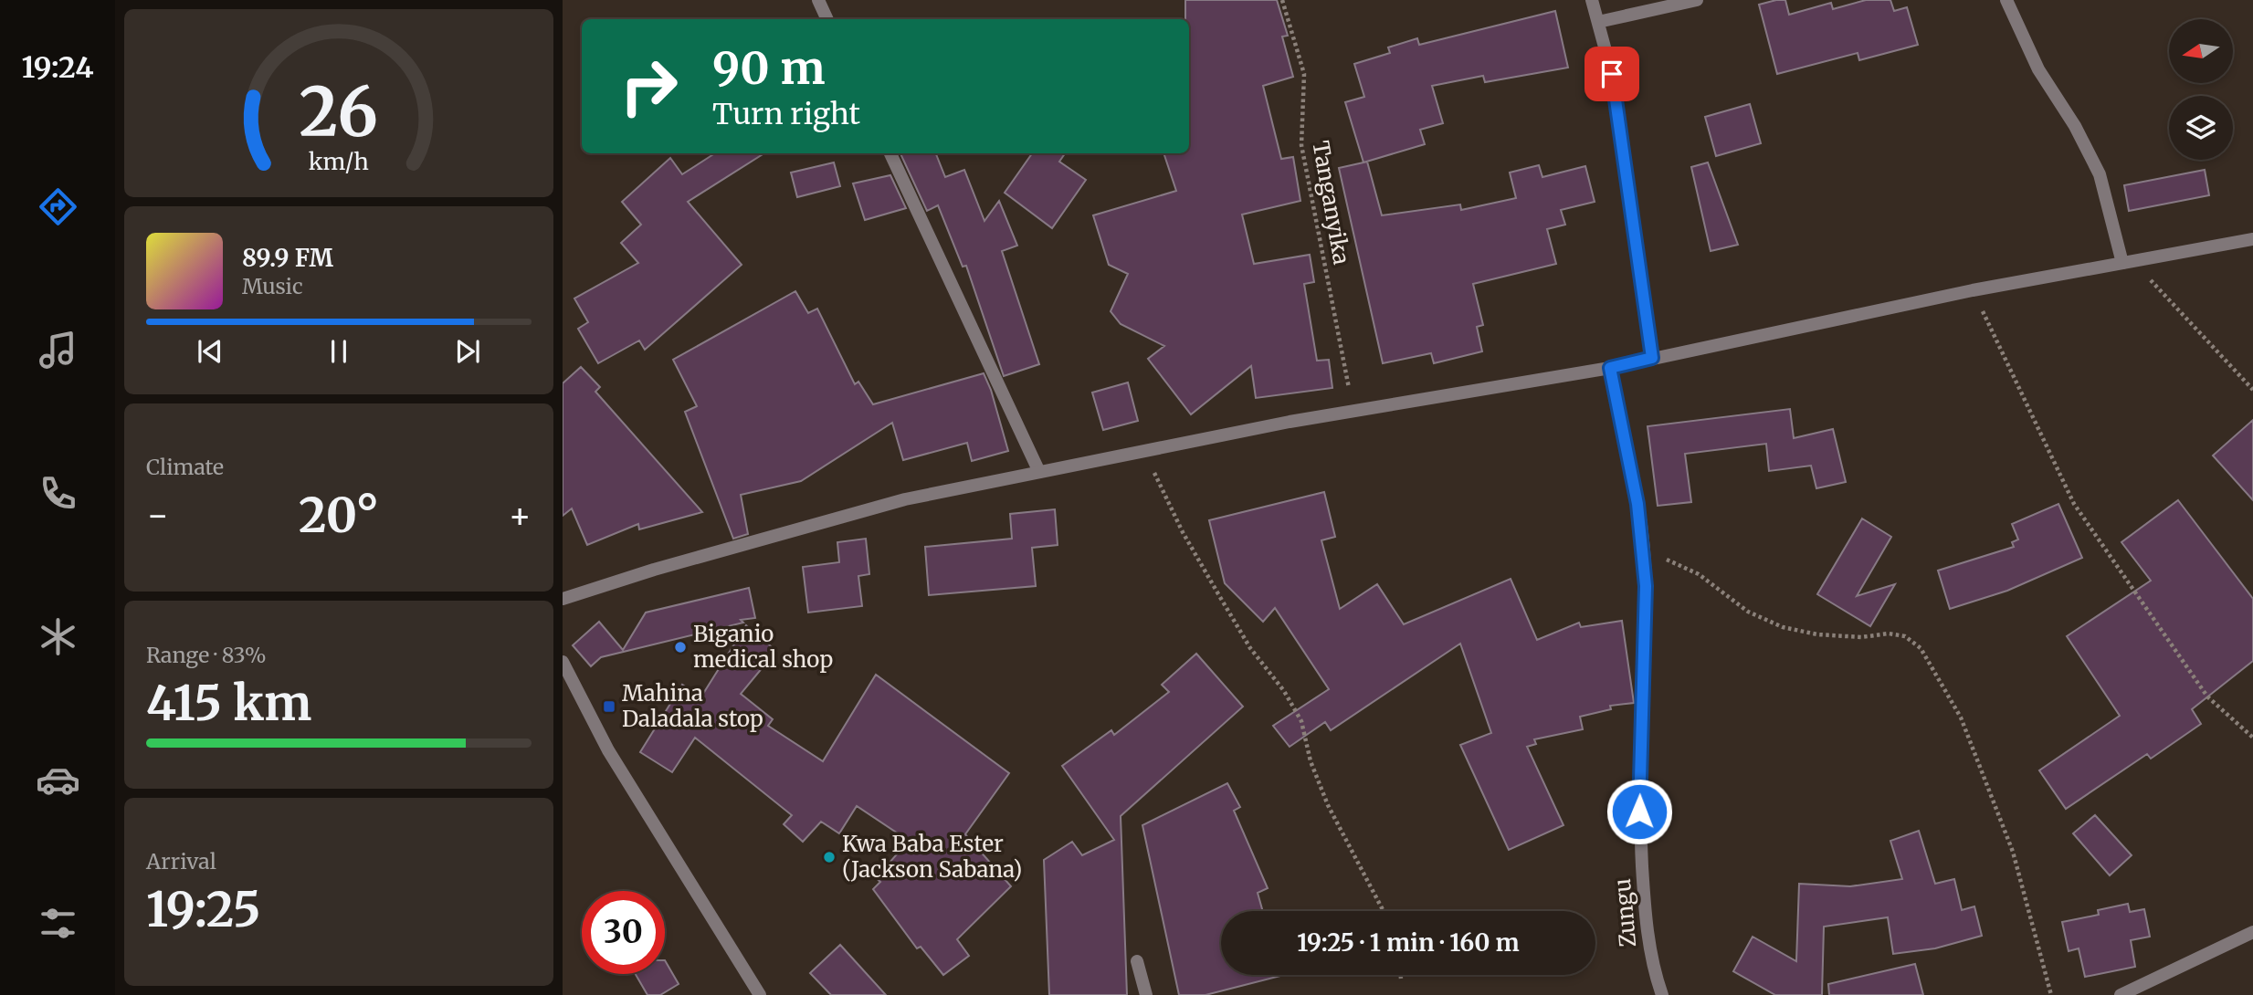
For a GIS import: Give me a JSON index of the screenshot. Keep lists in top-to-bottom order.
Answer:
{
  "streets": {
    "street": ["Zungu"],
    "path": ["Tanganyika"]
  },
  "places": {
    "other": ["Biganio medical shop", "Kwa Baba Ester (Jackson Sabana)"],
    "transit": ["Mahina Daladala stop"]
  },
  "north": "left",
  "page": {
    "tabs": "19:24",
    "turn": ["90 m", "Turn right"],
    "song": ["89.9 FM", "Music"],
    "tile": [
      "Climate",
      ["Range · 83%", "415 km"],
      ["Arrival", "19:25"]
    ],
    "heat": ["−", "20°", "+"],
    "limit": "30",
    "trip": "19:25 · 1 min · 160 m",
    "gauge": ["26", "km/h"]
  }
}
